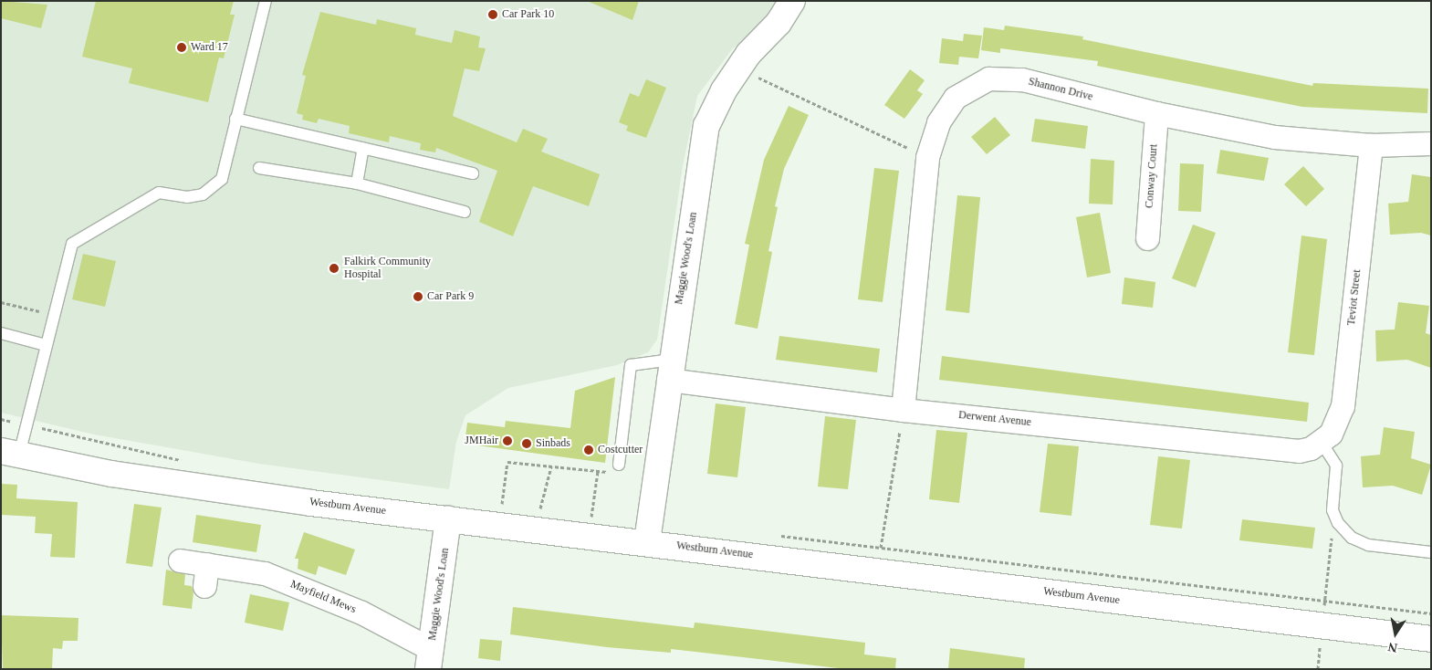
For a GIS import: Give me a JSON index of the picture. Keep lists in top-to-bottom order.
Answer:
{
  "streets": {
    "main road": ["Maggie Wood's Loan", "Westburn Avenue"],
    "street": [
      "Shannon Drive",
      "Conway Court",
      "Teviot Street",
      "Derwent Avenue",
      "Mayfield Mews"
    ]
  },
  "crossings": [
    ["Shannon Drive", "Conway Court"],
    ["Shannon Drive", "Teviot Street"],
    ["Shannon Drive", "Derwent Avenue"],
    ["Maggie Wood's Loan", "Derwent Avenue"],
    ["Maggie Wood's Loan", "Westburn Avenue"],
    ["Maggie Wood's Loan", "Mayfield Mews"],
    ["Teviot Street", "Derwent Avenue"]
  ],
  "places": [
    "Car Park 10",
    "Ward 17",
    "Falkirk Community Hospital",
    "Car Park 9",
    "JMHair",
    "Sinbads",
    "Costcutter"
  ],
  "north": "bottom"
}
